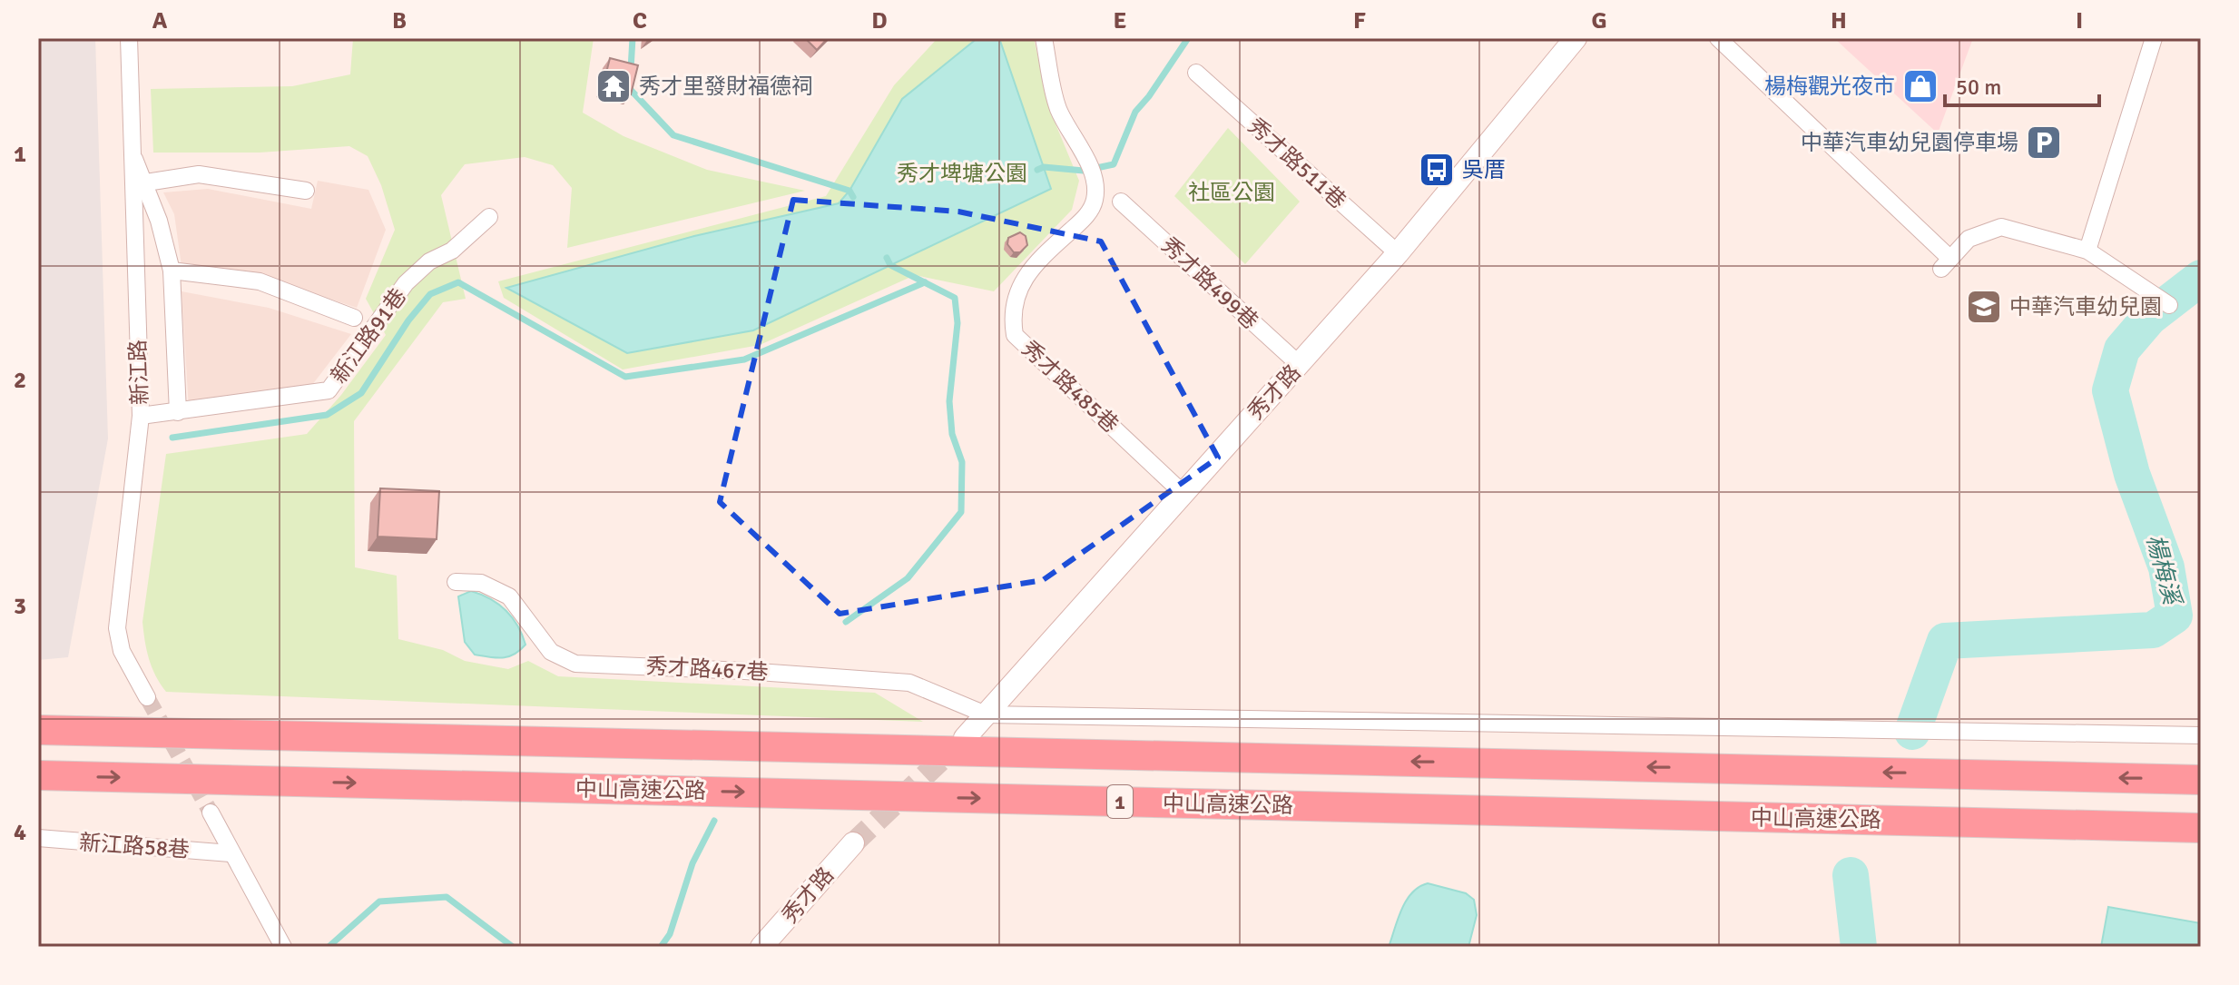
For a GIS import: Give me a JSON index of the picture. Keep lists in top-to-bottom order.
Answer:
{
  "streets": {
    "highway": ["中山高速公路", "1"],
    "main road": ["秀才路"],
    "street": [
      "秀才路511巷",
      "秀才路499巷",
      "新江路91巷",
      "新江路",
      "秀才路485巷",
      "秀才路467巷",
      "新江路58巷"
    ]
  },
  "crossings": [
    ["秀才路511巷", "秀才路"],
    ["秀才路499巷", "秀才路"],
    ["新江路91巷", "新江路"],
    ["秀才路485巷", "秀才路"],
    ["秀才路", "秀才路467巷"]
  ],
  "water": ["楊梅溪"],
  "parks": ["秀才埤塘公園", "社區公園"],
  "places": {
    "temple": ["秀才里發財福德祠"],
    "shop": ["楊梅觀光夜市"],
    "parking": ["中華汽車幼兒園停車場"],
    "bus stop": ["吳厝"],
    "school or university": ["中華汽車幼兒園"]
  },
  "scale_bar": "50 m",
  "grid": {
    "columns": [
      "A",
      "B",
      "C",
      "D",
      "E",
      "F",
      "G",
      "H",
      "I"
    ],
    "rows": [
      "1",
      "2",
      "3",
      "4"
    ]
  }
}
